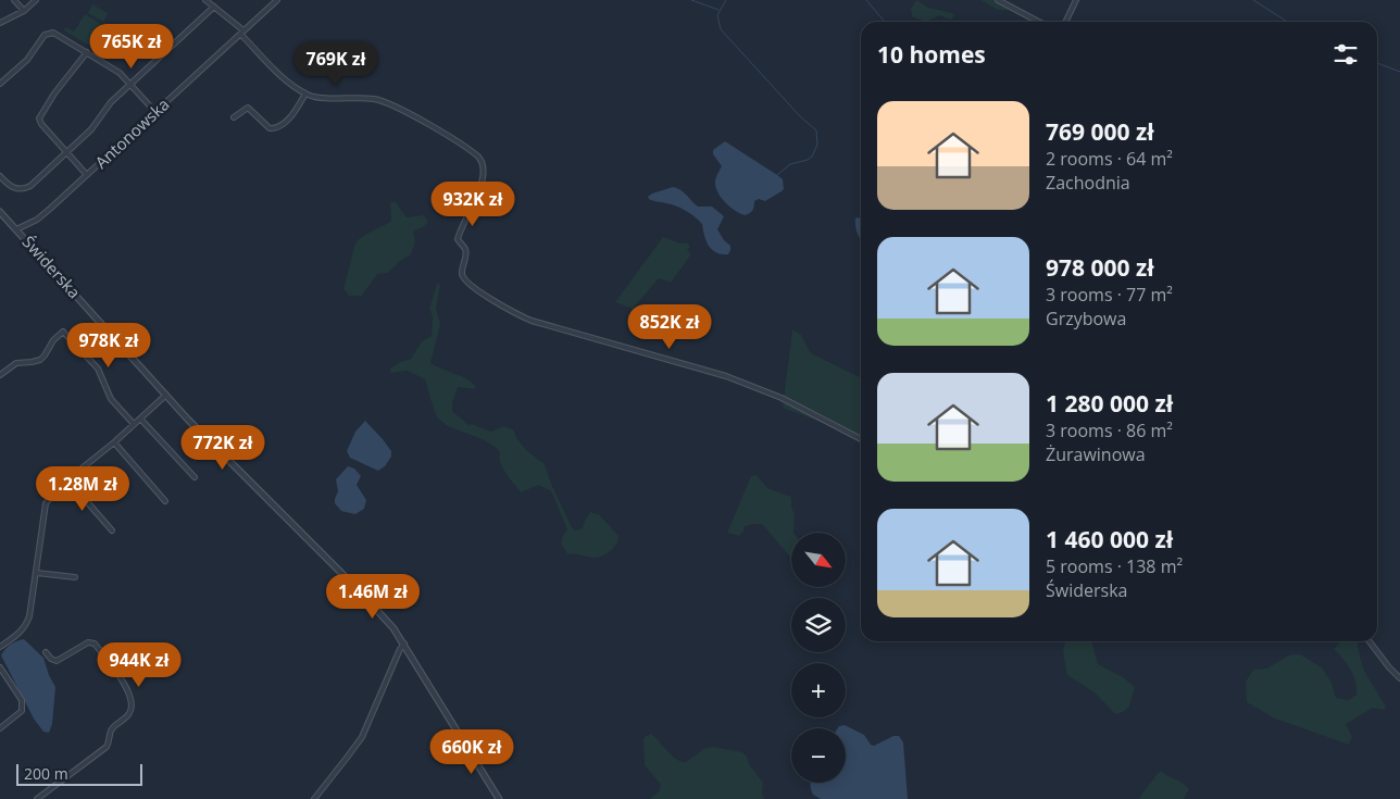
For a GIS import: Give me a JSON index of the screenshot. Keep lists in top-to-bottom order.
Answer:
{
  "streets": {
    "street": ["Antonowska", "Świderska"]
  },
  "crossings": [
    ["Antonowska", "Świderska"]
  ],
  "scale_bar": "200 m",
  "north": "bottom right",
  "page": {
    "heading": "10 homes",
    "price": [
      "765K zł",
      "769K zł",
      "932K zł",
      "852K zł",
      "978K zł",
      "772K zł",
      "1.28M zł",
      "1.46M zł",
      "944K zł",
      "660K zł"
    ],
    "list": [
      {
        "name": "769 000 zł",
        "note": "2 rooms · 64 m² · Zachodnia"
      },
      {
        "name": "978 000 zł",
        "note": "3 rooms · 77 m² · Grzybowa"
      },
      {
        "name": "1 280 000 zł",
        "note": "3 rooms · 86 m² · Żurawinowa"
      },
      {
        "name": "1 460 000 zł",
        "note": "5 rooms · 138 m² · Świderska"
      }
    ],
    "map_buttons": ["+", "−"],
    "scale": "200 m"
  }
}
